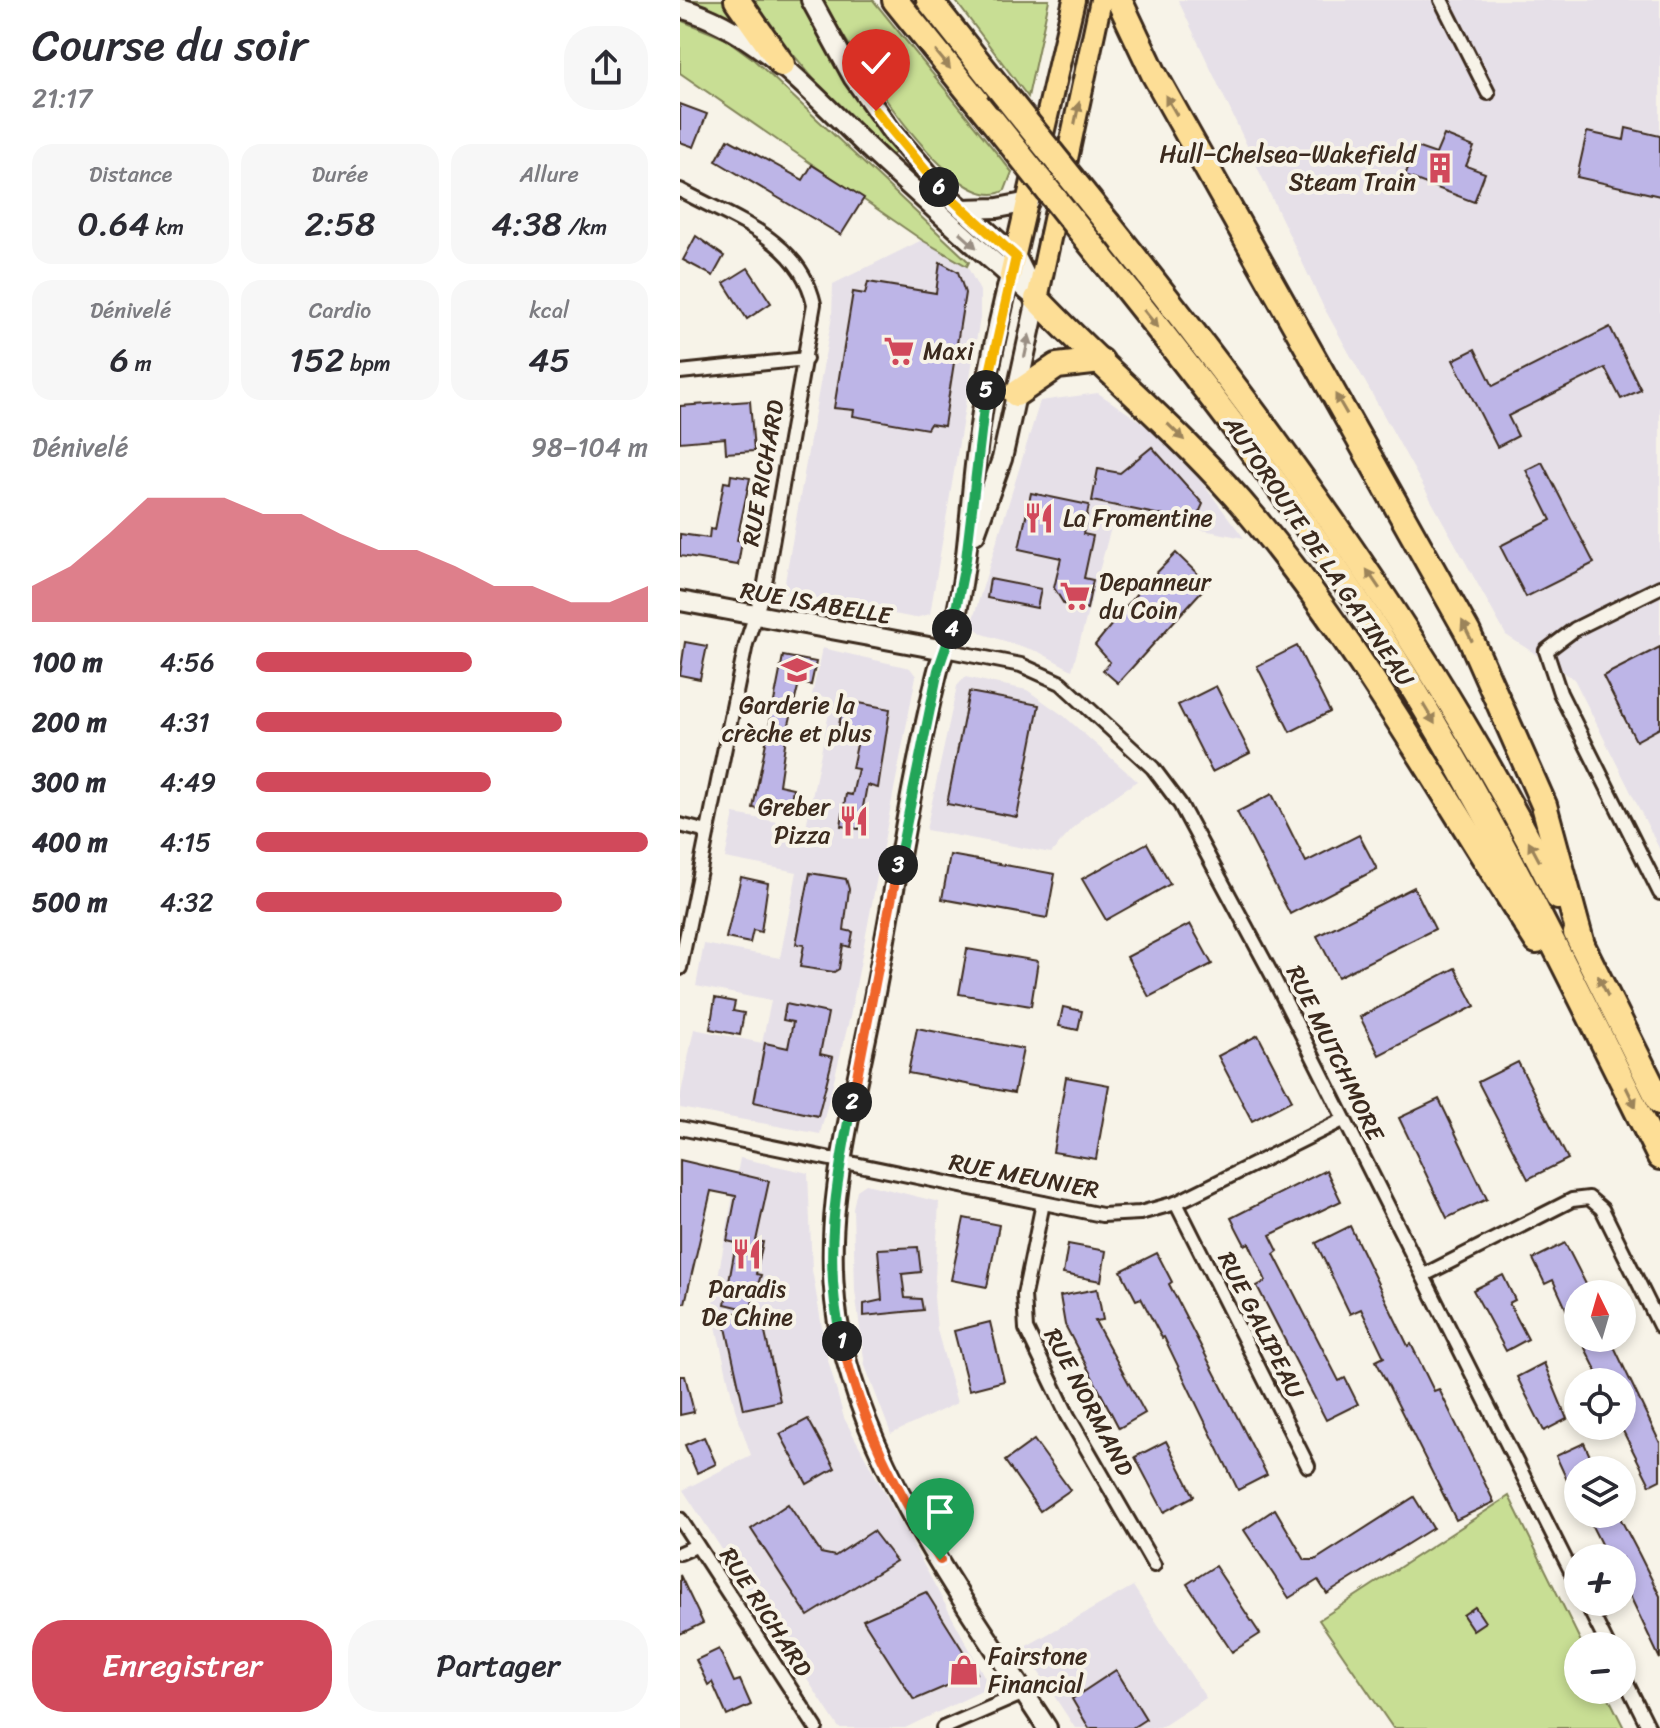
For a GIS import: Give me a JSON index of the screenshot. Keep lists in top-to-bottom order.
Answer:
{
  "streets": {
    "highway": ["AUTOROUTE DE LA GATINEAU"],
    "main road": ["RUE ISABELLE"],
    "street": [
      "RUE RICHARD",
      "RUE MUTCHMORE",
      "RUE MEUNIER",
      "RUE GALIPEAU",
      "RUE NORMAND"
    ]
  },
  "crossings": [
    ["RUE RICHARD", "RUE ISABELLE"],
    ["RUE ISABELLE", "RUE MUTCHMORE"],
    ["RUE MUTCHMORE", "RUE MEUNIER"],
    ["RUE MEUNIER", "RUE GALIPEAU"],
    ["RUE MEUNIER", "RUE NORMAND"]
  ],
  "places": {
    "building": ["Hull–Chelsea–Wakefield Steam Train"],
    "supermarket": ["Maxi", "Depanneur du Coin"],
    "restaurant": ["La Fromentine", "Greber Pizza", "Paradis De Chine"],
    "school or university": ["Garderie la crèche et plus"],
    "shop": ["Fairstone Financial"]
  },
  "north": "top",
  "page": {
    "heading": ["Course du soir", "21:17"],
    "stats": [
      ["Distance", "0.64 km"],
      ["Durée", "2:58"],
      ["Allure", "4:38 /km"],
      ["Dénivelé", "6 m"],
      ["Cardio", "152 bpm"],
      ["kcal", "45"]
    ],
    "pins": [
      "6",
      "5",
      "4",
      "3",
      "2",
      "1"
    ],
    "chart": ["Dénivelé", "98–104 m"],
    "list": [
      {
        "name": "100 m",
        "note": "4:56"
      },
      {
        "name": "200 m",
        "note": "4:31"
      },
      {
        "name": "300 m",
        "note": "4:49"
      },
      {
        "name": "400 m",
        "note": "4:15"
      },
      {
        "name": "500 m",
        "note": "4:32"
      }
    ],
    "map_buttons": ["+", "−"],
    "buttons": ["Enregistrer", "Partager"]
  }
}
